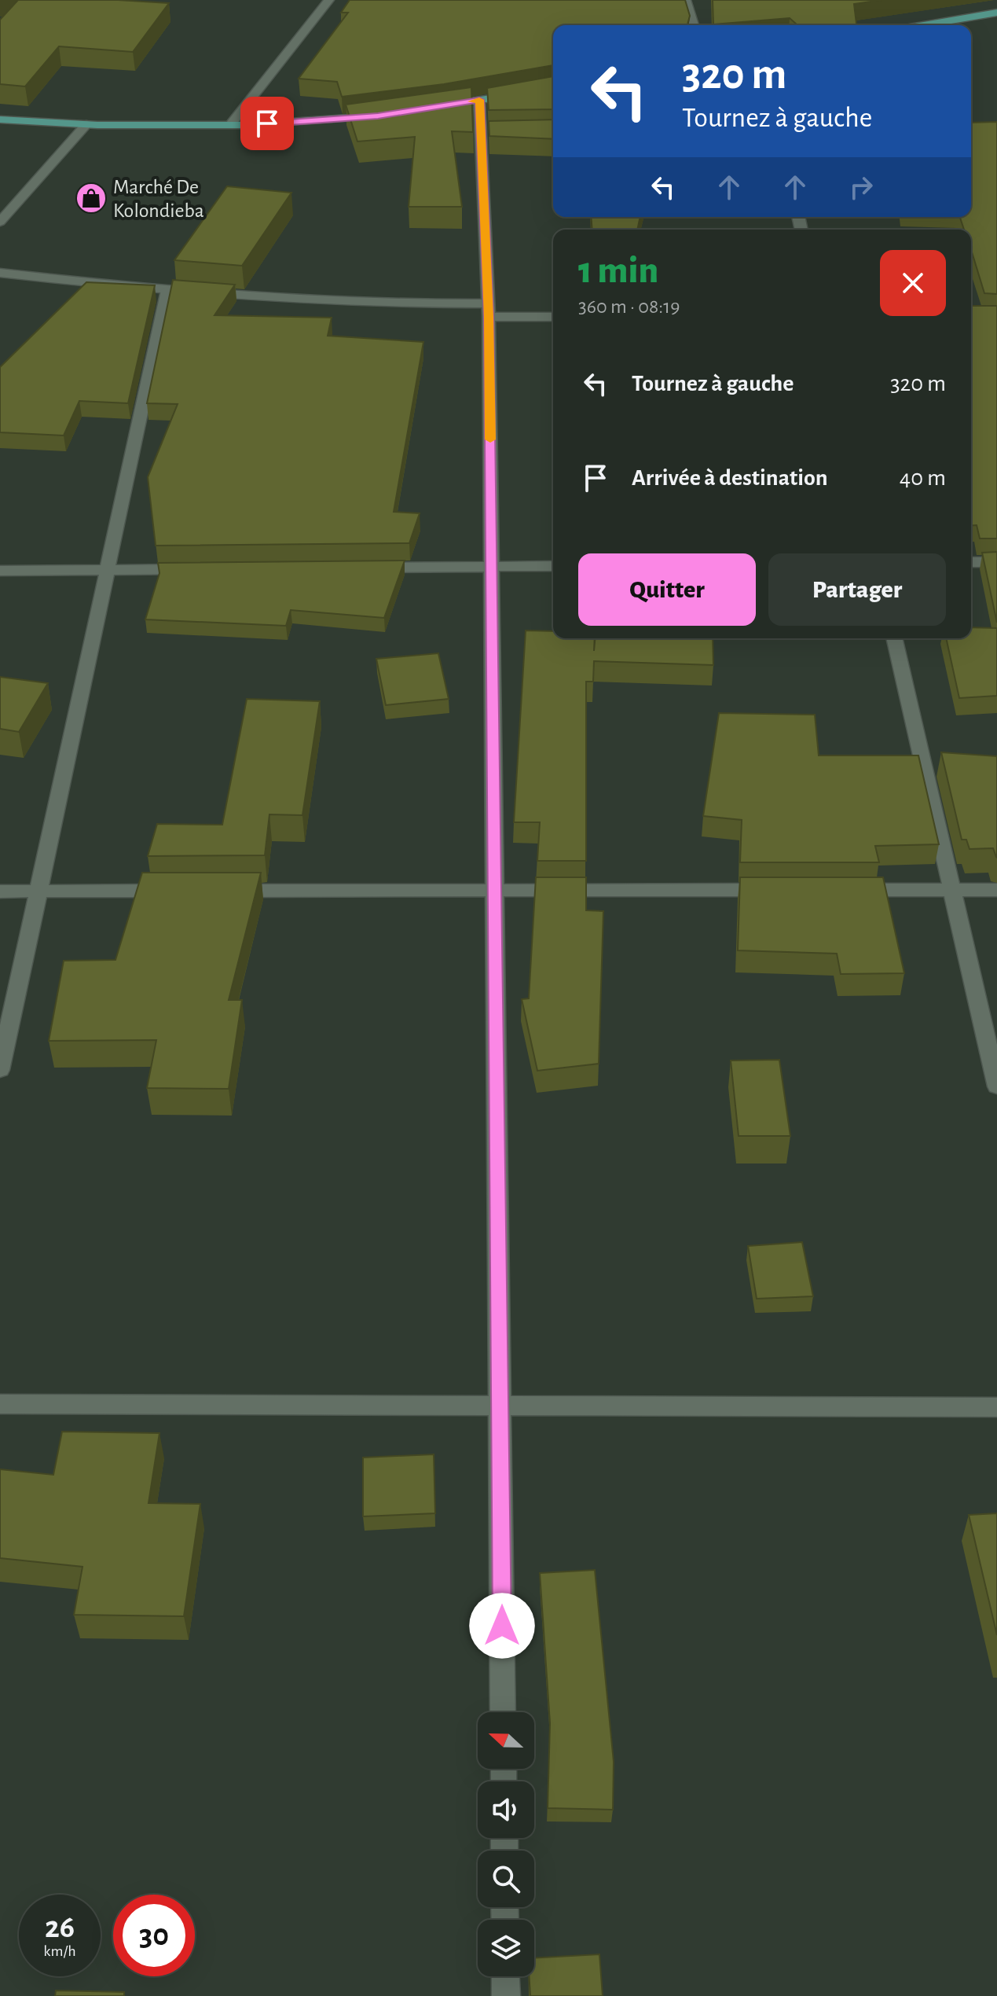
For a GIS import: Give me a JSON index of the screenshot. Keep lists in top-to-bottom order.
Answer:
{
  "places": {
    "shop": ["Marché De Kolondieba"]
  },
  "north": "left",
  "page": {
    "turn": ["320 m", "Tournez à gauche"],
    "heading": ["1 min", "360 m · 08:19"],
    "list": [
      {
        "name": "Tournez à gauche",
        "value": "320 m"
      },
      {
        "name": "Arrivée à destination",
        "value": "40 m"
      }
    ],
    "buttons": ["Quitter", "Partager"],
    "speed": "26 km/h",
    "limit": "30"
  }
}
